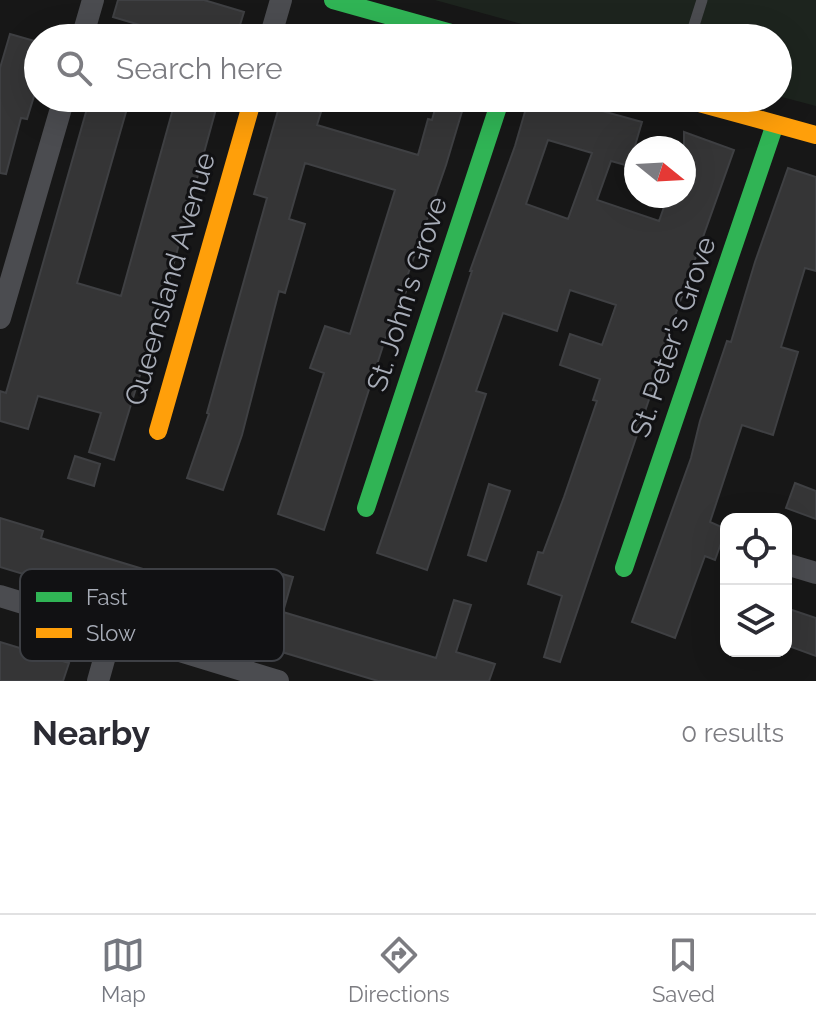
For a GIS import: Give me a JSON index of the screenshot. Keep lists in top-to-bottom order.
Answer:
{
  "streets": {
    "street": ["Queensland Avenue", "St. John's Grove", "St. Peter's Grove"]
  },
  "legend": ["Fast", "Slow"],
  "north": "right",
  "page": {
    "search": "Search here",
    "heading": ["Nearby", "0 results"],
    "nav": ["Map", "Directions", "Saved"]
  }
}
